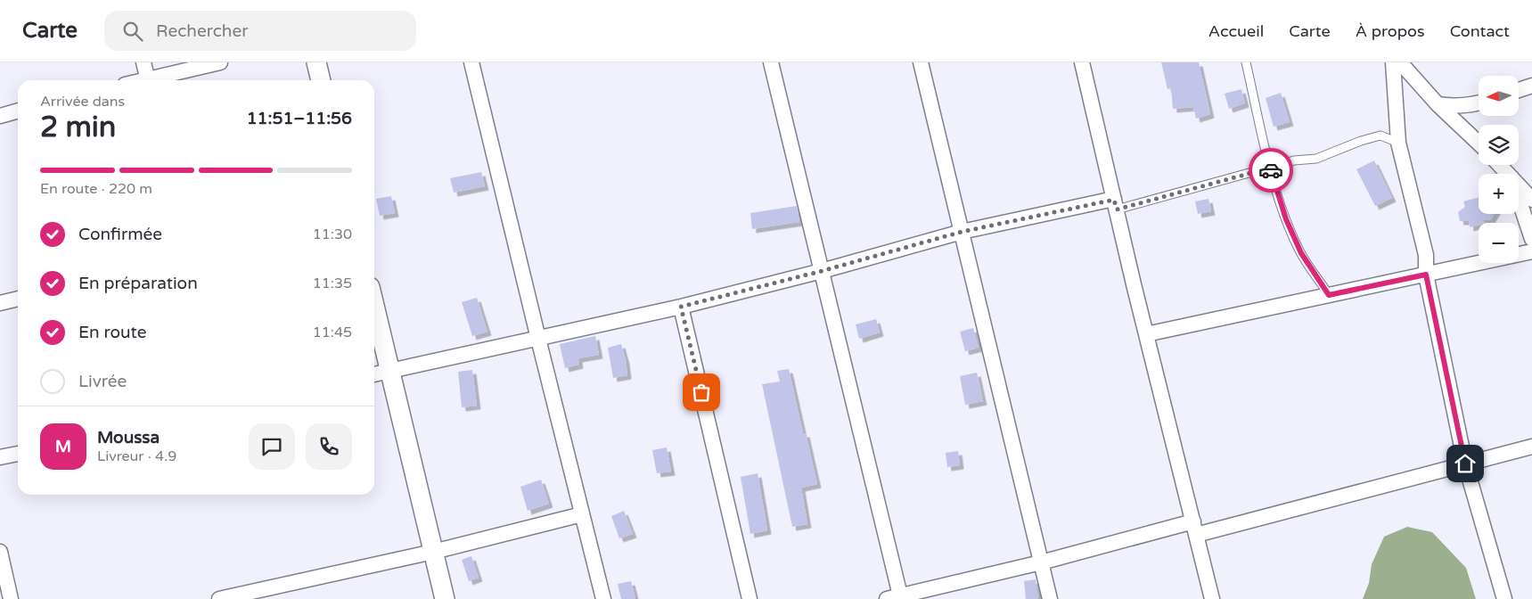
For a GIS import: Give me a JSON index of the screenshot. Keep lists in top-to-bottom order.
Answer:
{
  "north": "left",
  "page": {
    "header": "Carte",
    "search": "Rechercher",
    "nav": [
      "Accueil",
      "Carte",
      "À propos",
      "Contact"
    ],
    "map_buttons": ["+", "−"],
    "heading": ["2 min", "Arrivée dans", "11:51–11:56"],
    "panel": ["Moussa", "Livreur · 4.9"],
    "bar": "En route · 220 m",
    "list": [
      ["Confirmée", "11:30"],
      ["En préparation", "11:35"],
      ["En route", "11:45"],
      "Livrée"
    ],
    "round": "M"
  }
}
